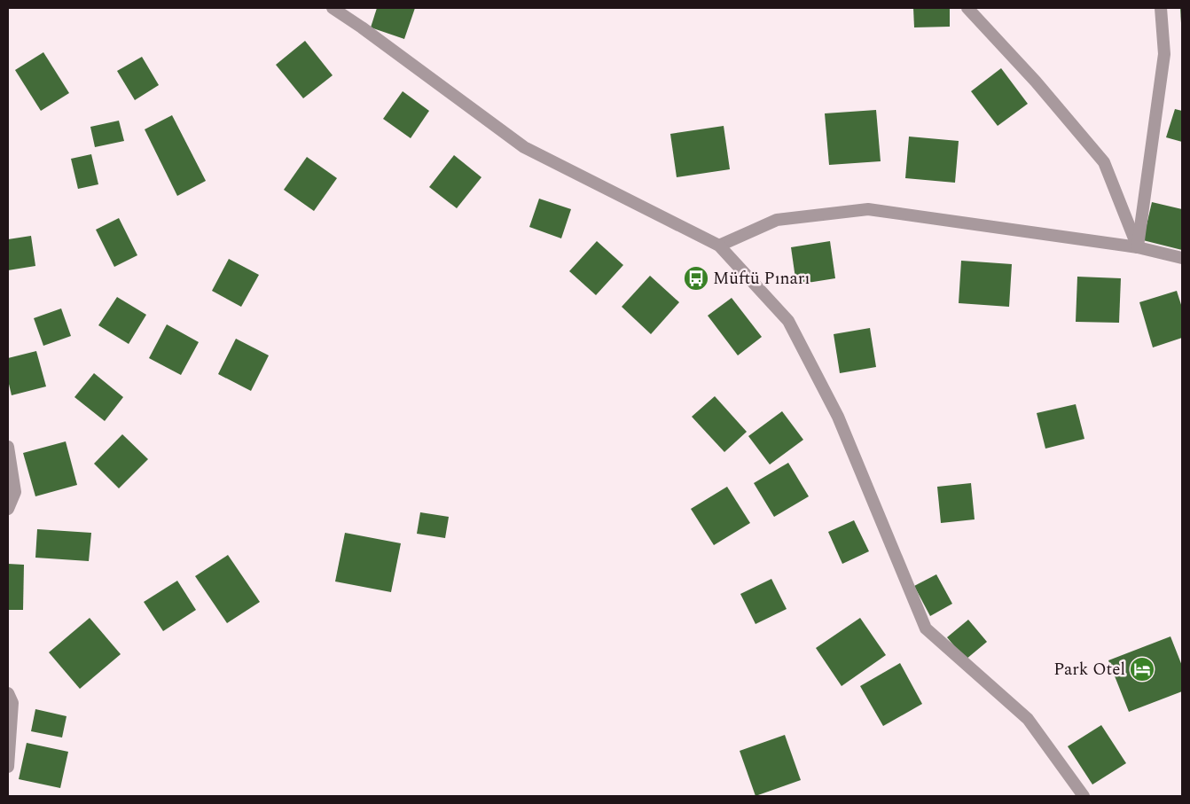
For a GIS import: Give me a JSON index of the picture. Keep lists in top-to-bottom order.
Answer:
{
  "places": {
    "bus stop": ["Müftü Pınarı"],
    "hotel": ["Park Otel"]
  }
}
